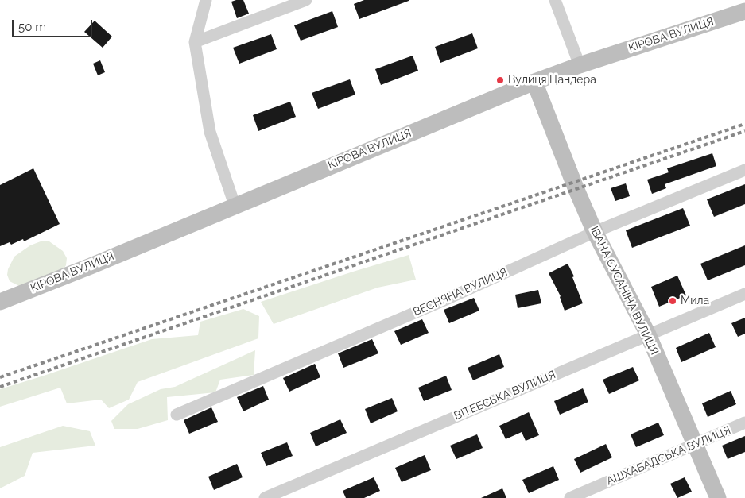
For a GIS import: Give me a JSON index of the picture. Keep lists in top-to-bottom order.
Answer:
{
  "streets": {
    "main road": ["КІРОВА ВУЛИЦЯ", "ІВАНА СУСАНІНА ВУЛИЦЯ"],
    "street": ["ВЕСНЯНА ВУЛИЦЯ", "ВІТЕБСЬКА ВУЛИЦЯ", "АШХАБАДСЬКА ВУЛИЦЯ"]
  },
  "crossings": [
    ["КІРОВА ВУЛИЦЯ", "ІВАНА СУСАНІНА ВУЛИЦЯ"],
    ["ІВАНА СУСАНІНА ВУЛИЦЯ", "ВЕСНЯНА ВУЛИЦЯ"],
    ["ІВАНА СУСАНІНА ВУЛИЦЯ", "ВІТЕБСЬКА ВУЛИЦЯ"],
    ["ІВАНА СУСАНІНА ВУЛИЦЯ", "АШХАБАДСЬКА ВУЛИЦЯ"]
  ],
  "places": ["Вулиця Цандера", "Мила"],
  "scale_bar": "50 m"
}
